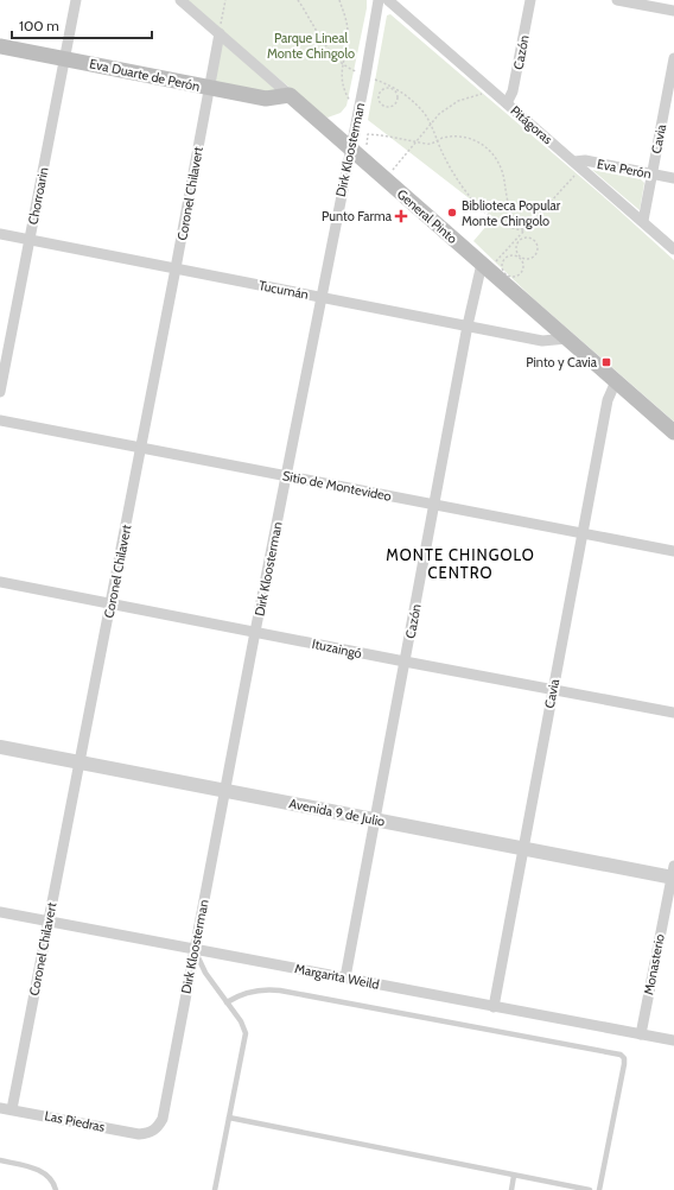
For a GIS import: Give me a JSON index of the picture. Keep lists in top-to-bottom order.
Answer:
{
  "streets": {
    "main road": ["Eva Duarte de Perón", "General Pinto"],
    "street": [
      "Cazón",
      "Pitágoras",
      "Cavia",
      "Dirk Kloosterman",
      "Eva Perón",
      "Coronel Chilavert",
      "Chorroarin",
      "Tucumán",
      "Sitio de Montevideo",
      "Ituzaingó",
      "Avenida 9 de Julio",
      "Monasterio",
      "Margarita Weild",
      "Las Piedras"
    ]
  },
  "crossings": [
    ["Cazón", "Pitágoras"],
    ["Cazón", "General Pinto"],
    ["Cazón", "Tucumán"],
    ["Cazón", "Sitio de Montevideo"],
    ["Cazón", "Ituzaingó"],
    ["Cazón", "Avenida 9 de Julio"],
    ["Cazón", "Margarita Weild"],
    ["Eva Duarte de Perón", "Coronel Chilavert"],
    ["Eva Duarte de Perón", "Chorroarin"],
    ["Eva Duarte de Perón", "General Pinto"],
    ["Pitágoras", "Cavia"],
    ["Pitágoras", "Eva Perón"],
    ["Cavia", "Eva Perón"],
    ["Cavia", "General Pinto"],
    ["Cavia", "Sitio de Montevideo"],
    ["Cavia", "Ituzaingó"],
    ["Cavia", "Avenida 9 de Julio"],
    ["Cavia", "Margarita Weild"],
    ["Dirk Kloosterman", "General Pinto"],
    ["Dirk Kloosterman", "Tucumán"],
    ["Dirk Kloosterman", "Sitio de Montevideo"],
    ["Dirk Kloosterman", "Ituzaingó"],
    ["Dirk Kloosterman", "Avenida 9 de Julio"],
    ["Dirk Kloosterman", "Margarita Weild"],
    ["Dirk Kloosterman", "Las Piedras"],
    ["Coronel Chilavert", "General Pinto"],
    ["Coronel Chilavert", "Tucumán"],
    ["Coronel Chilavert", "Sitio de Montevideo"],
    ["Coronel Chilavert", "Ituzaingó"],
    ["Coronel Chilavert", "Avenida 9 de Julio"],
    ["Coronel Chilavert", "Margarita Weild"],
    ["Coronel Chilavert", "Las Piedras"],
    ["Chorroarin", "Tucumán"],
    ["General Pinto", "Tucumán"],
    ["Avenida 9 de Julio", "Monasterio"],
    ["Monasterio", "Margarita Weild"]
  ],
  "districts": ["MONTE CHINGOLO CENTRO"],
  "parks": ["Parque Lineal Monte Chingolo"],
  "places": {
    "other": ["Biblioteca Popular Monte Chingolo"],
    "health": ["Punto Farma"],
    "transit": ["Pinto y Cavia"]
  },
  "scale_bar": "100 m"
}
